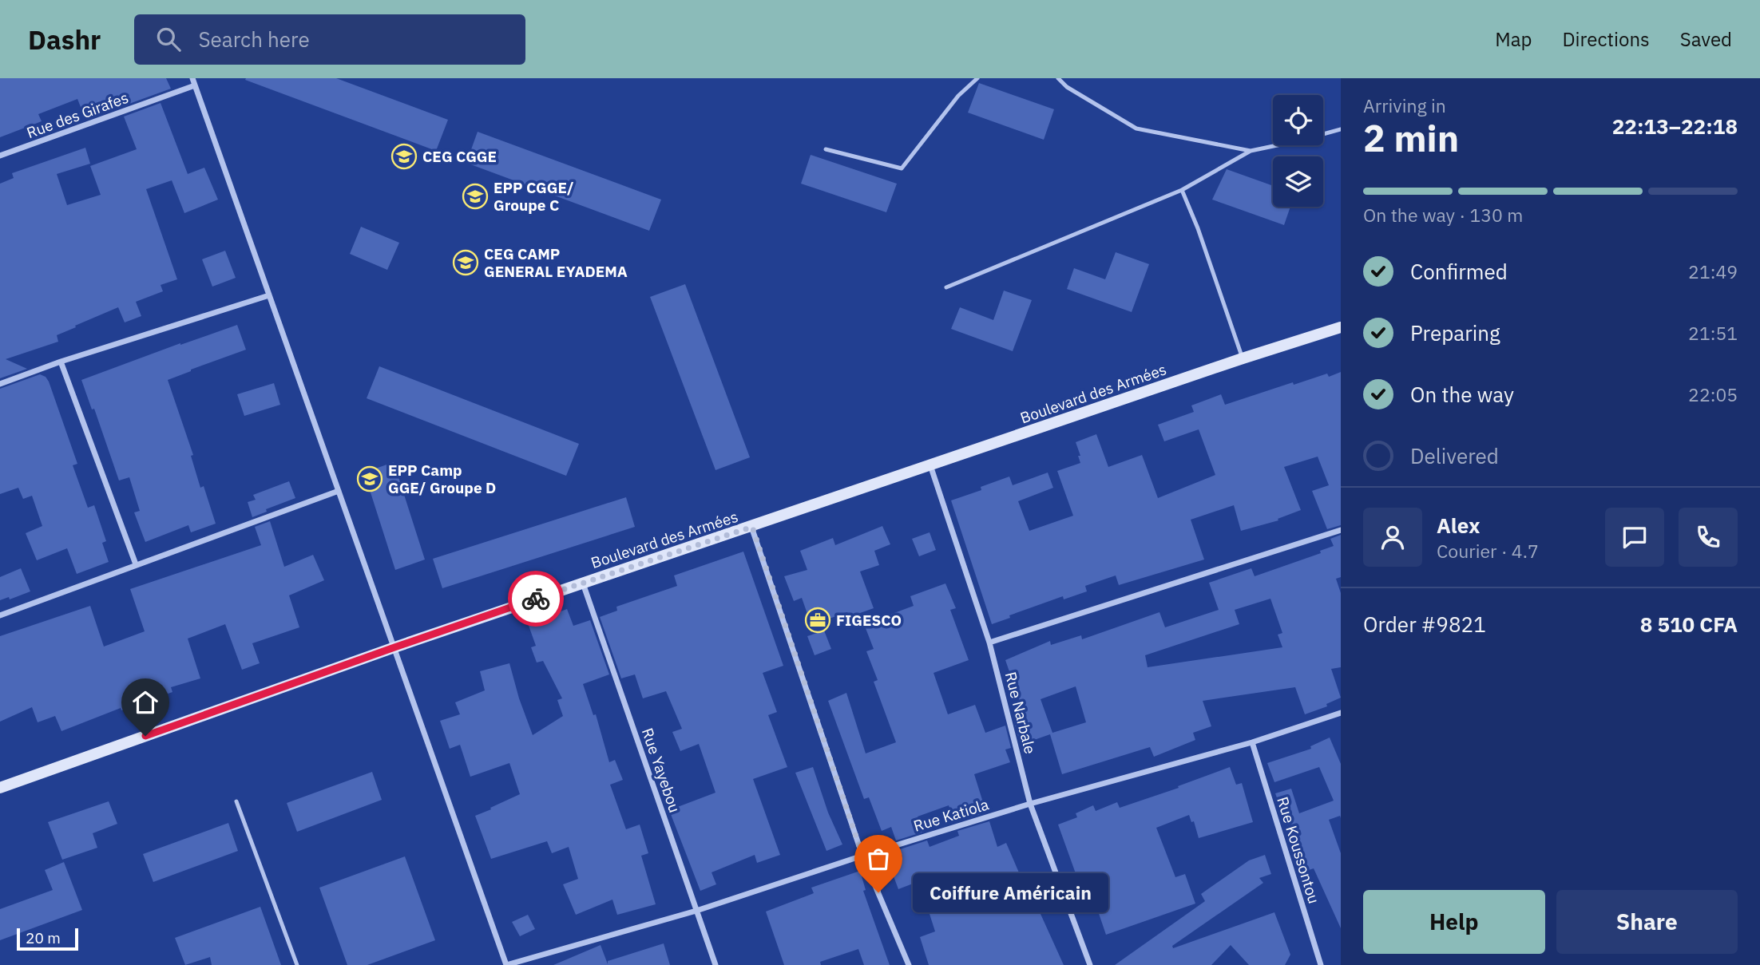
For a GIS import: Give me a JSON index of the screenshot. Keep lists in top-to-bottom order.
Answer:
{
  "streets": {
    "street": [
      "Rue des Girafes",
      "Boulevard des Armées",
      "Rue Narbale",
      "Rue Yayebou",
      "Rue Katiola",
      "Rue Koussontou"
    ]
  },
  "crossings": [
    ["Boulevard des Armées", "Rue Narbale"],
    ["Boulevard des Armées", "Rue Yayebou"],
    ["Rue Narbale", "Rue Katiola"],
    ["Rue Yayebou", "Rue Katiola"],
    ["Rue Katiola", "Rue Koussontou"]
  ],
  "places": {
    "school or university": [
      "CEG CGGE",
      "EPP CGGE/ Groupe C",
      "CEG CAMP GENERAL EYADEMA",
      "EPP Camp GGE/ Groupe D"
    ],
    "office": ["FIGESCO"],
    "other": ["Coiffure Américain"]
  },
  "scale_bar": "20 m",
  "page": {
    "header": "Dashr",
    "search": "Search here",
    "nav": ["Map", "Directions", "Saved"],
    "heading": ["2 min", "Arriving in", "22:13–22:18"],
    "panel": [
      "Alex",
      "Courier · 4.7",
      "Order #9821",
      "8 510 CFA"
    ],
    "bar": "On the way · 130 m",
    "list": [
      ["Confirmed", "21:49"],
      ["Preparing", "21:51"],
      ["On the way", "22:05"],
      "Delivered"
    ],
    "bubble": "Coiffure Américain",
    "buttons": ["Help", "Share"],
    "scale": "20 m"
  }
}
